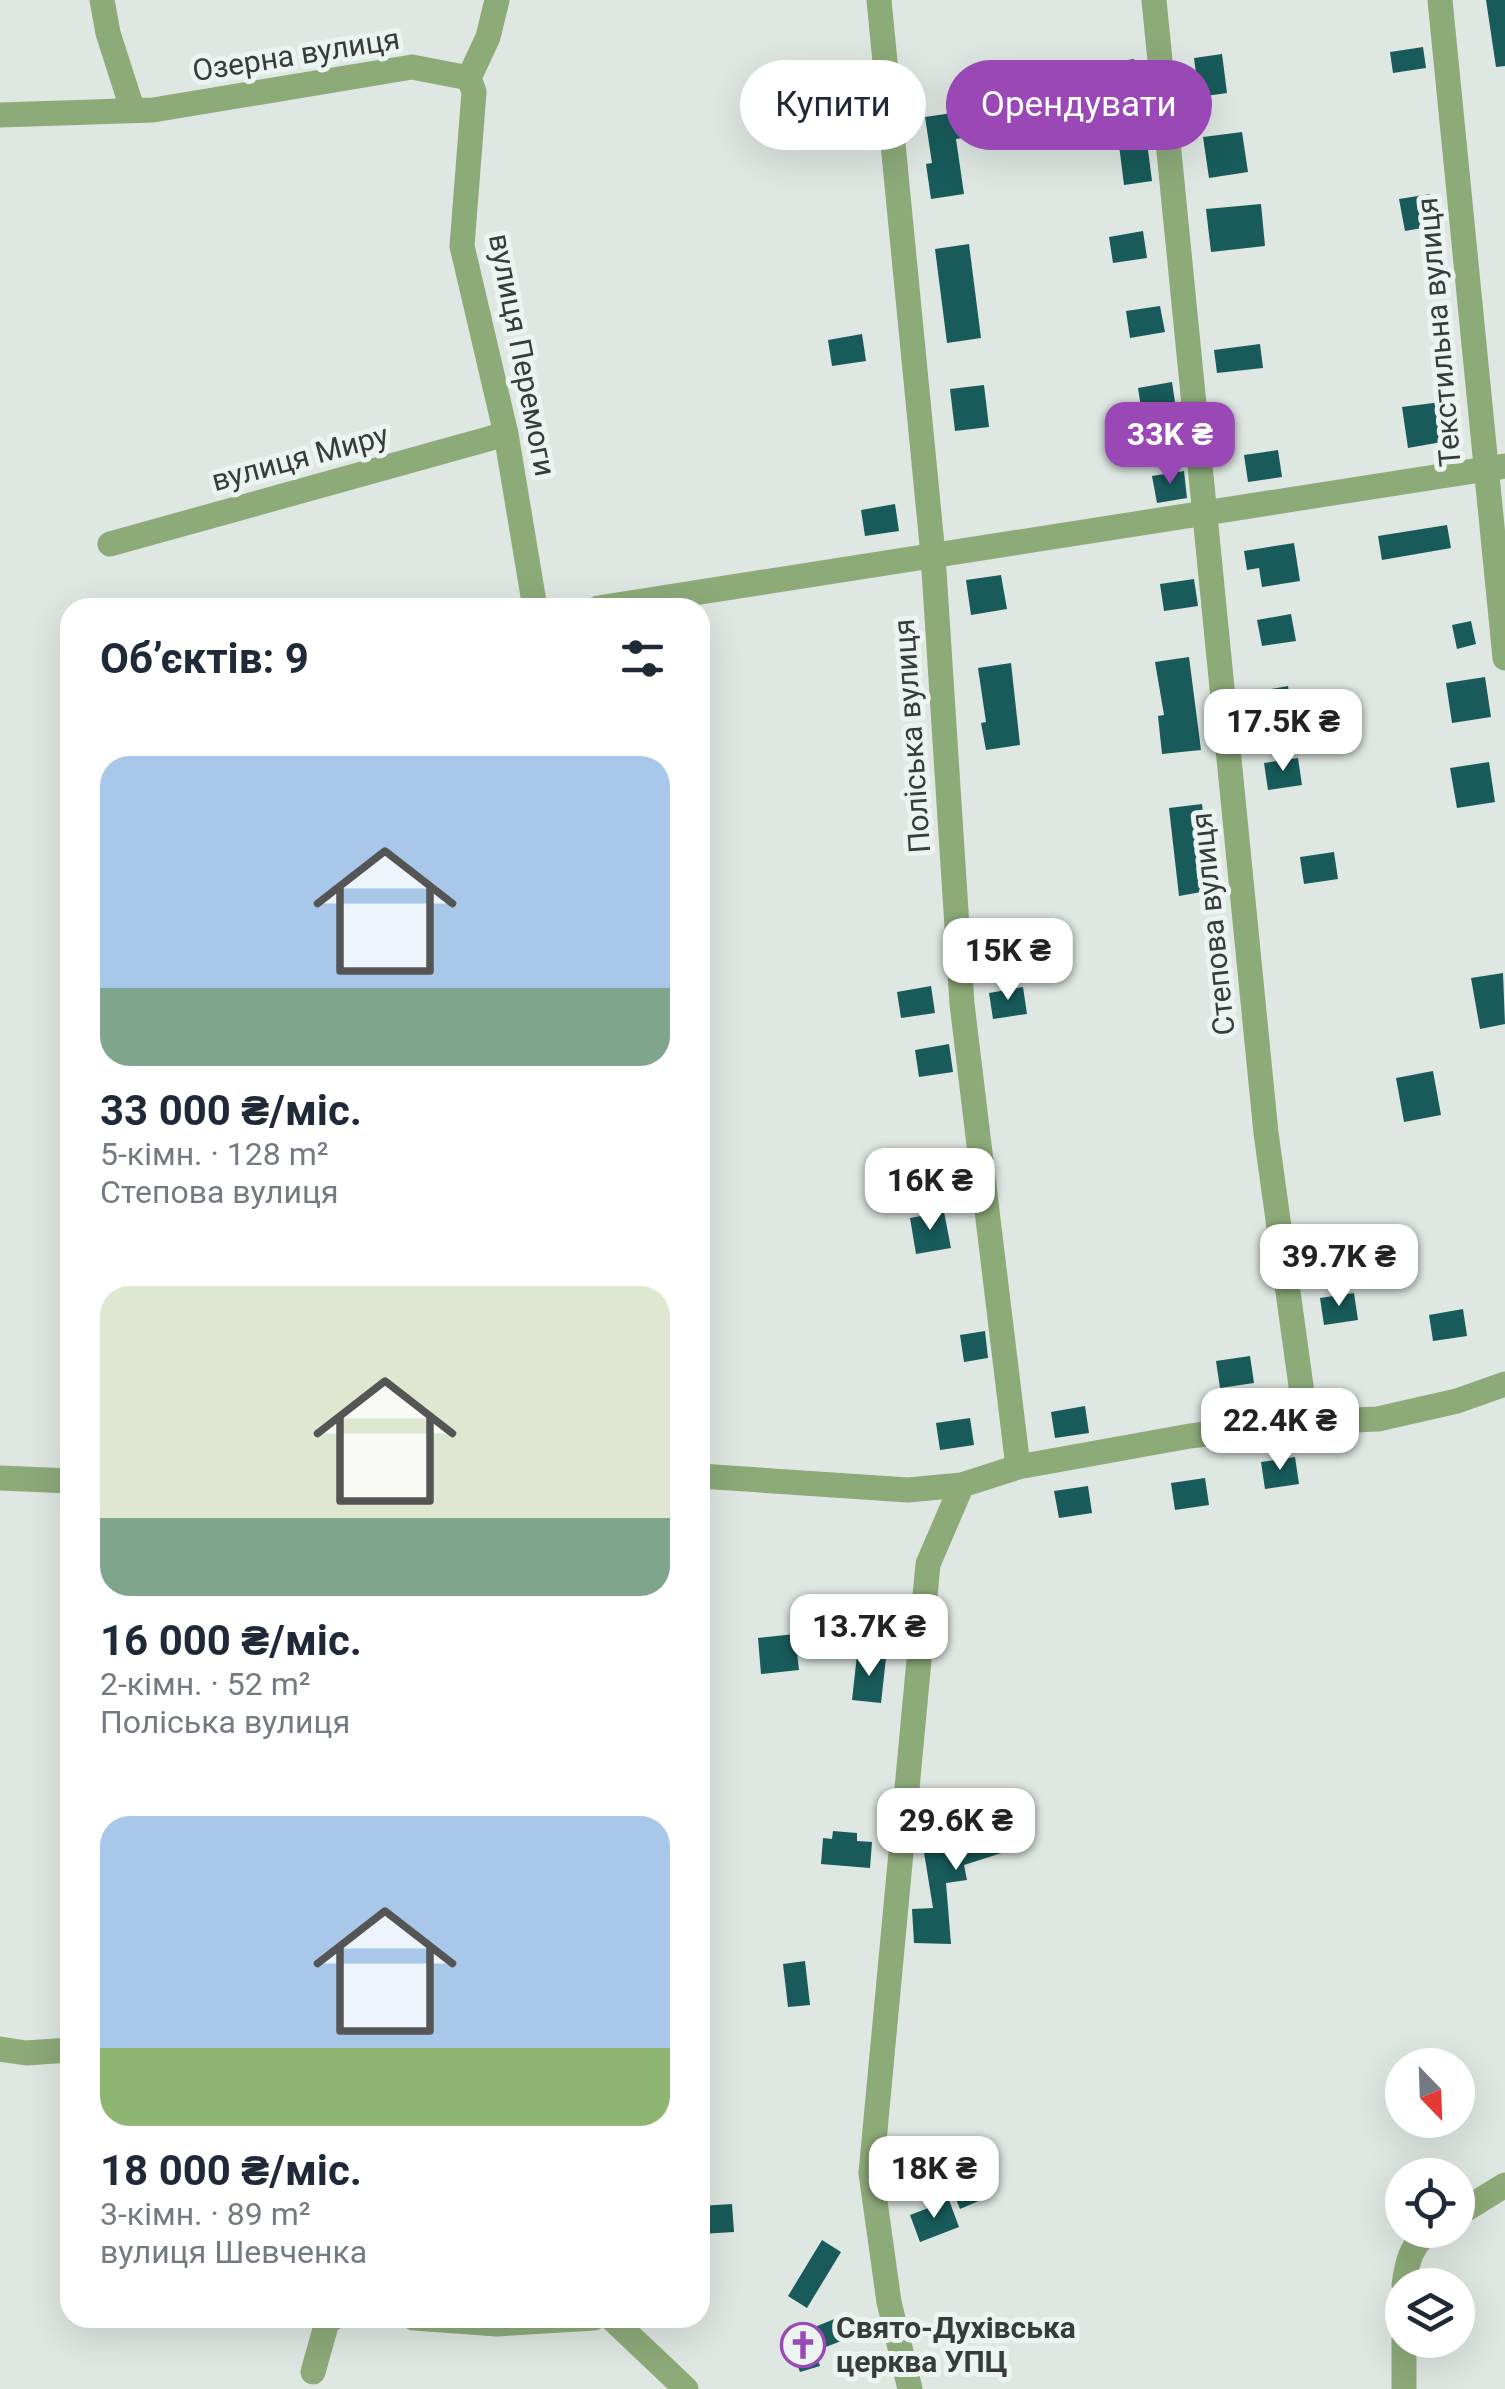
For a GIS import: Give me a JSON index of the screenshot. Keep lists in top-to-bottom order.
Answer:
{
  "streets": {
    "street": [
      "Озерна вулиця",
      "Текстильна вулиця",
      "вулиця Перемоги",
      "вулиця Миру",
      "Поліська вулиця",
      "Степова вулиця"
    ]
  },
  "crossings": [
    ["Озерна вулиця", "вулиця Перемоги"],
    ["вулиця Перемоги", "вулиця Миру"]
  ],
  "places": {
    "church": ["Свято-Духівська церква УПЦ"]
  },
  "north": "bottom right",
  "page": {
    "chip": ["Купити", "Орендувати"],
    "price": [
      "33K ₴",
      "17.5K ₴",
      "15K ₴",
      "16K ₴",
      "39.7K ₴",
      "22.4K ₴",
      "13.7K ₴",
      "29.6K ₴",
      "18K ₴"
    ],
    "heading": "Об’єктів: 9",
    "list": [
      {
        "name": "33 000 ₴/міс.",
        "note": "5-кімн. · 128 m² · Степова вулиця"
      },
      {
        "name": "16 000 ₴/міс.",
        "note": "2-кімн. · 52 m² · Поліська вулиця"
      },
      {
        "name": "18 000 ₴/міс.",
        "note": "3-кімн. · 89 m² · вулиця Шевченка"
      }
    ]
  }
}
